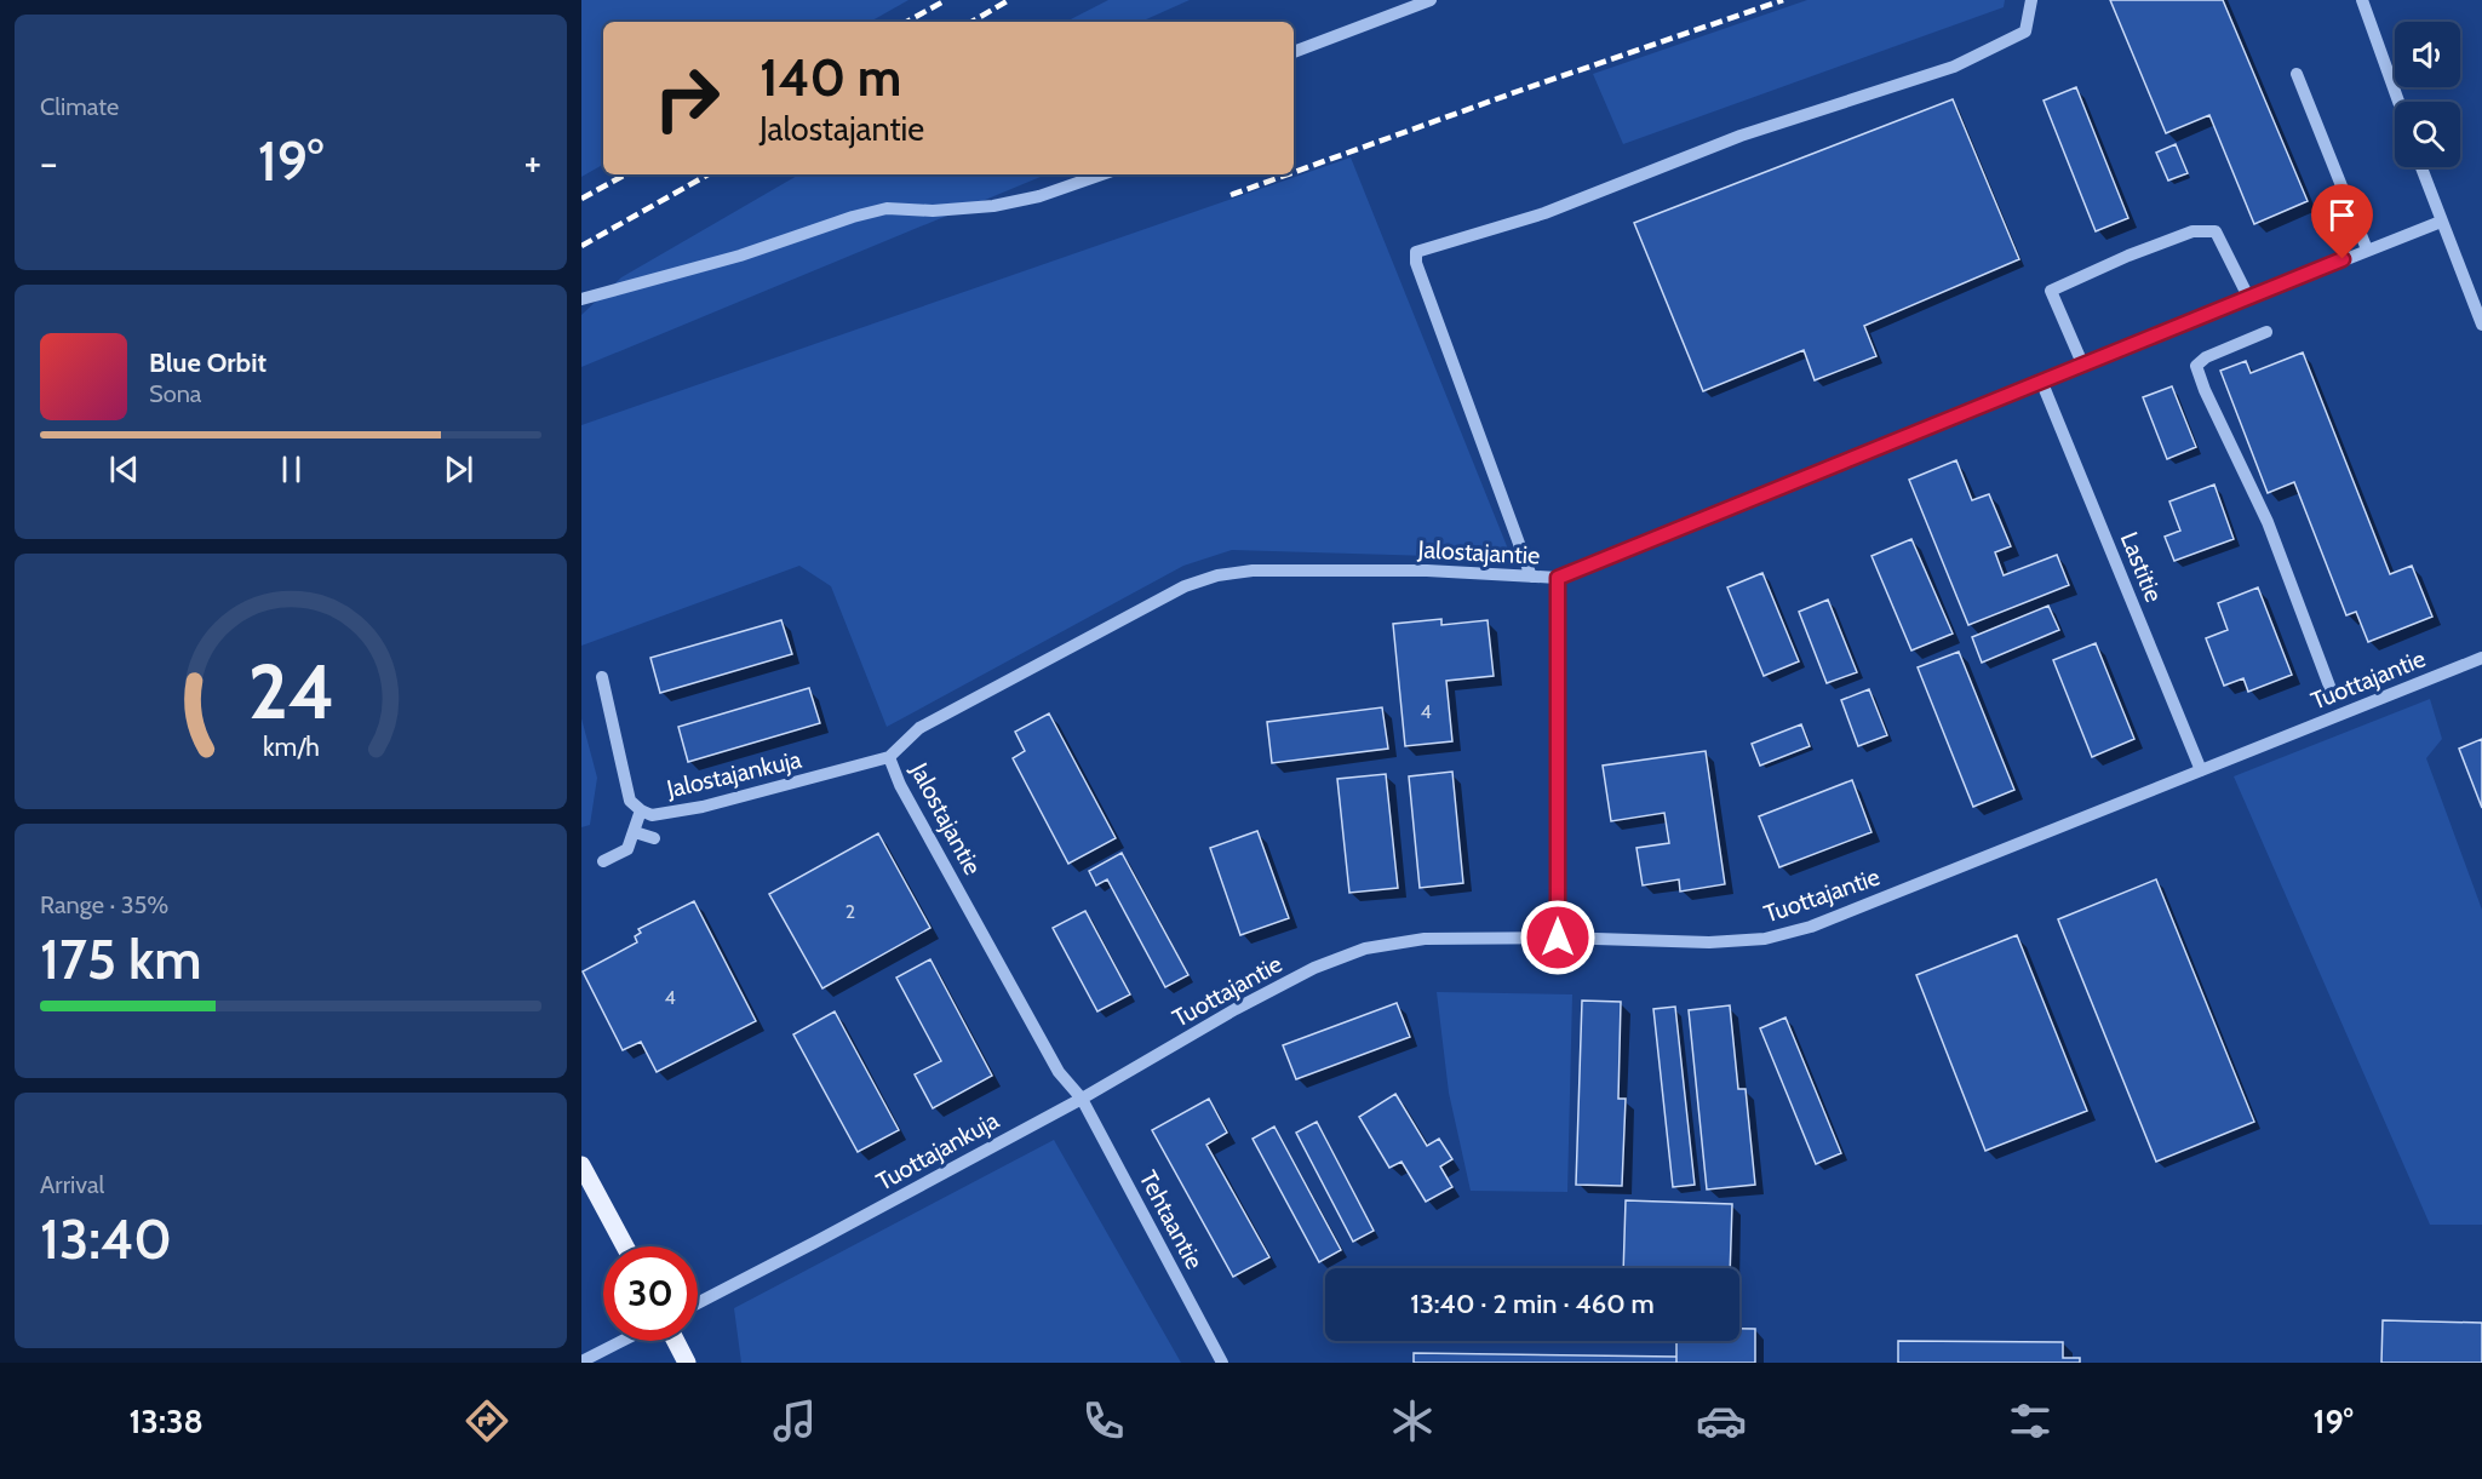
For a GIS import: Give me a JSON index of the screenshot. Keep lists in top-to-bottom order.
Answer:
{
  "streets": {
    "street": [
      "Jalostajantie",
      "Lastitie",
      "Tuottajantie",
      "Jalostajankuja",
      "Tuottajankuja",
      "Tehtaantie"
    ]
  },
  "crossings": [
    ["Jalostajantie", "Lastitie"],
    ["Jalostajantie", "Tuottajantie"],
    ["Jalostajantie", "Jalostajankuja"],
    ["Jalostajantie", "Tuottajankuja"],
    ["Jalostajantie", "Tehtaantie"],
    ["Lastitie", "Tuottajantie"],
    ["Tuottajantie", "Tuottajankuja"],
    ["Tuottajantie", "Tehtaantie"],
    ["Tuottajankuja", "Tehtaantie"]
  ],
  "house_numbers": ["4", "2", "4"],
  "page": {
    "tile": [
      "Climate",
      ["Range · 35%", "175 km"],
      ["Arrival", "13:40"]
    ],
    "turn": ["140 m", "Jalostajantie"],
    "heat": ["−", "19°", "+"],
    "song": ["Blue Orbit", "Sona"],
    "limit": "30",
    "trip": "13:40 · 2 min · 460 m",
    "tabs": ["13:38", "19°"],
    "gauge": ["24", "km/h"]
  }
}
